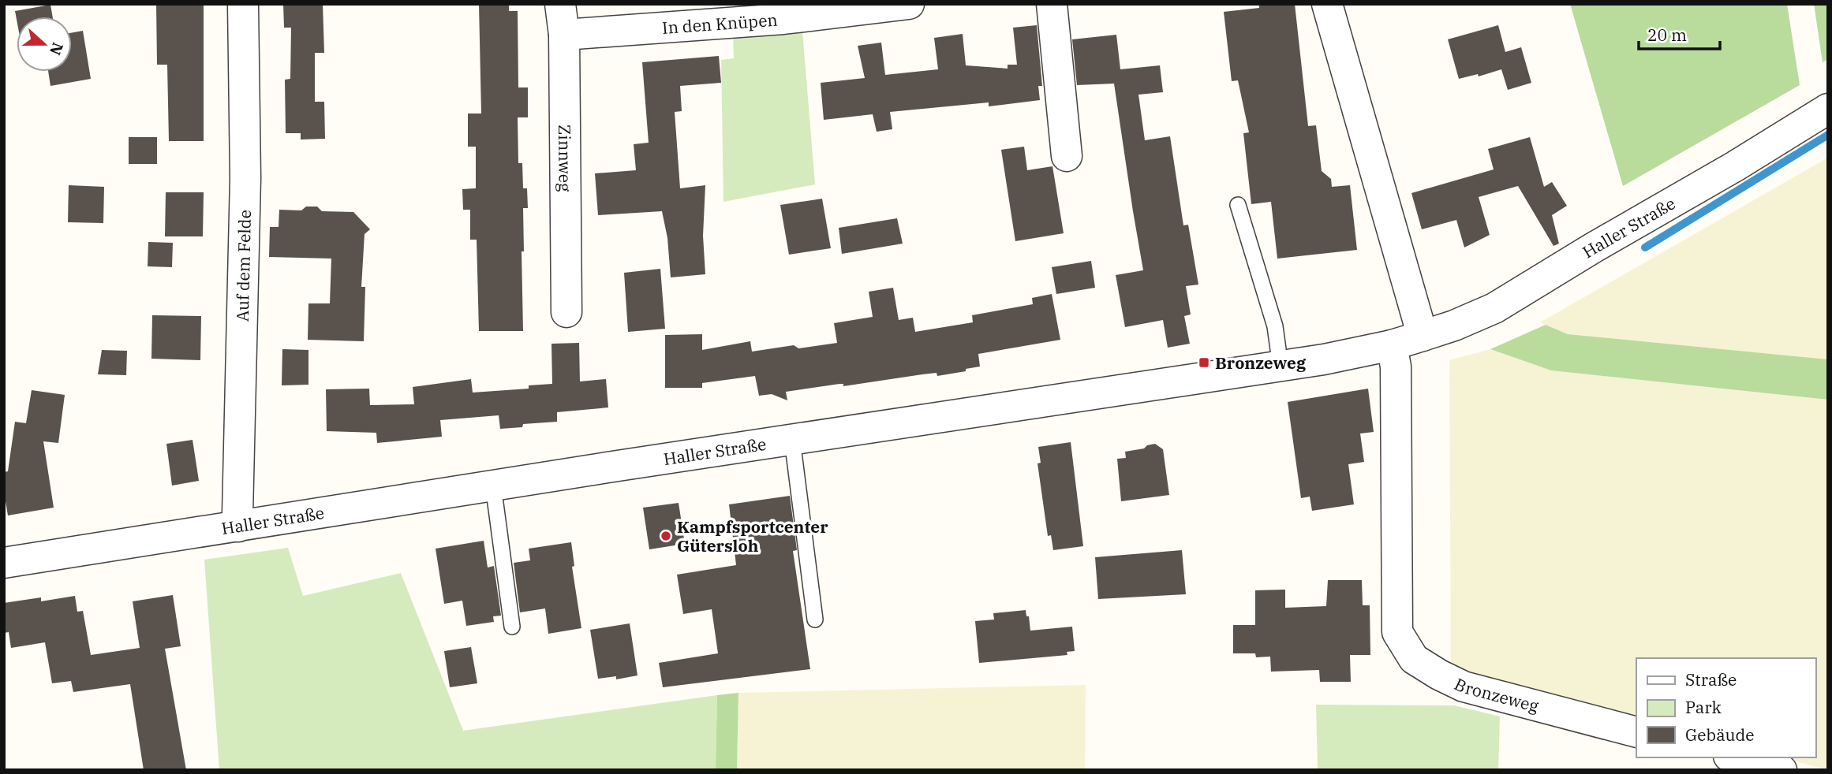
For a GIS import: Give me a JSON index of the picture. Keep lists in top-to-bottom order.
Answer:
{
  "streets": {
    "street": [
      "In den Knüpen",
      "Zinnweg",
      "Haller Straße",
      "Auf dem Felde",
      "Bronzeweg"
    ]
  },
  "crossings": [
    ["In den Knüpen", "Zinnweg"],
    ["Haller Straße", "Auf dem Felde"],
    ["Haller Straße", "Bronzeweg"]
  ],
  "places": {
    "transit": ["Bronzeweg"],
    "other": ["Kampfsportcenter Gütersloh"]
  },
  "legend": ["Straße", "Park", "Gebäude"],
  "scale_bar": "20 m",
  "north": "right"
}
